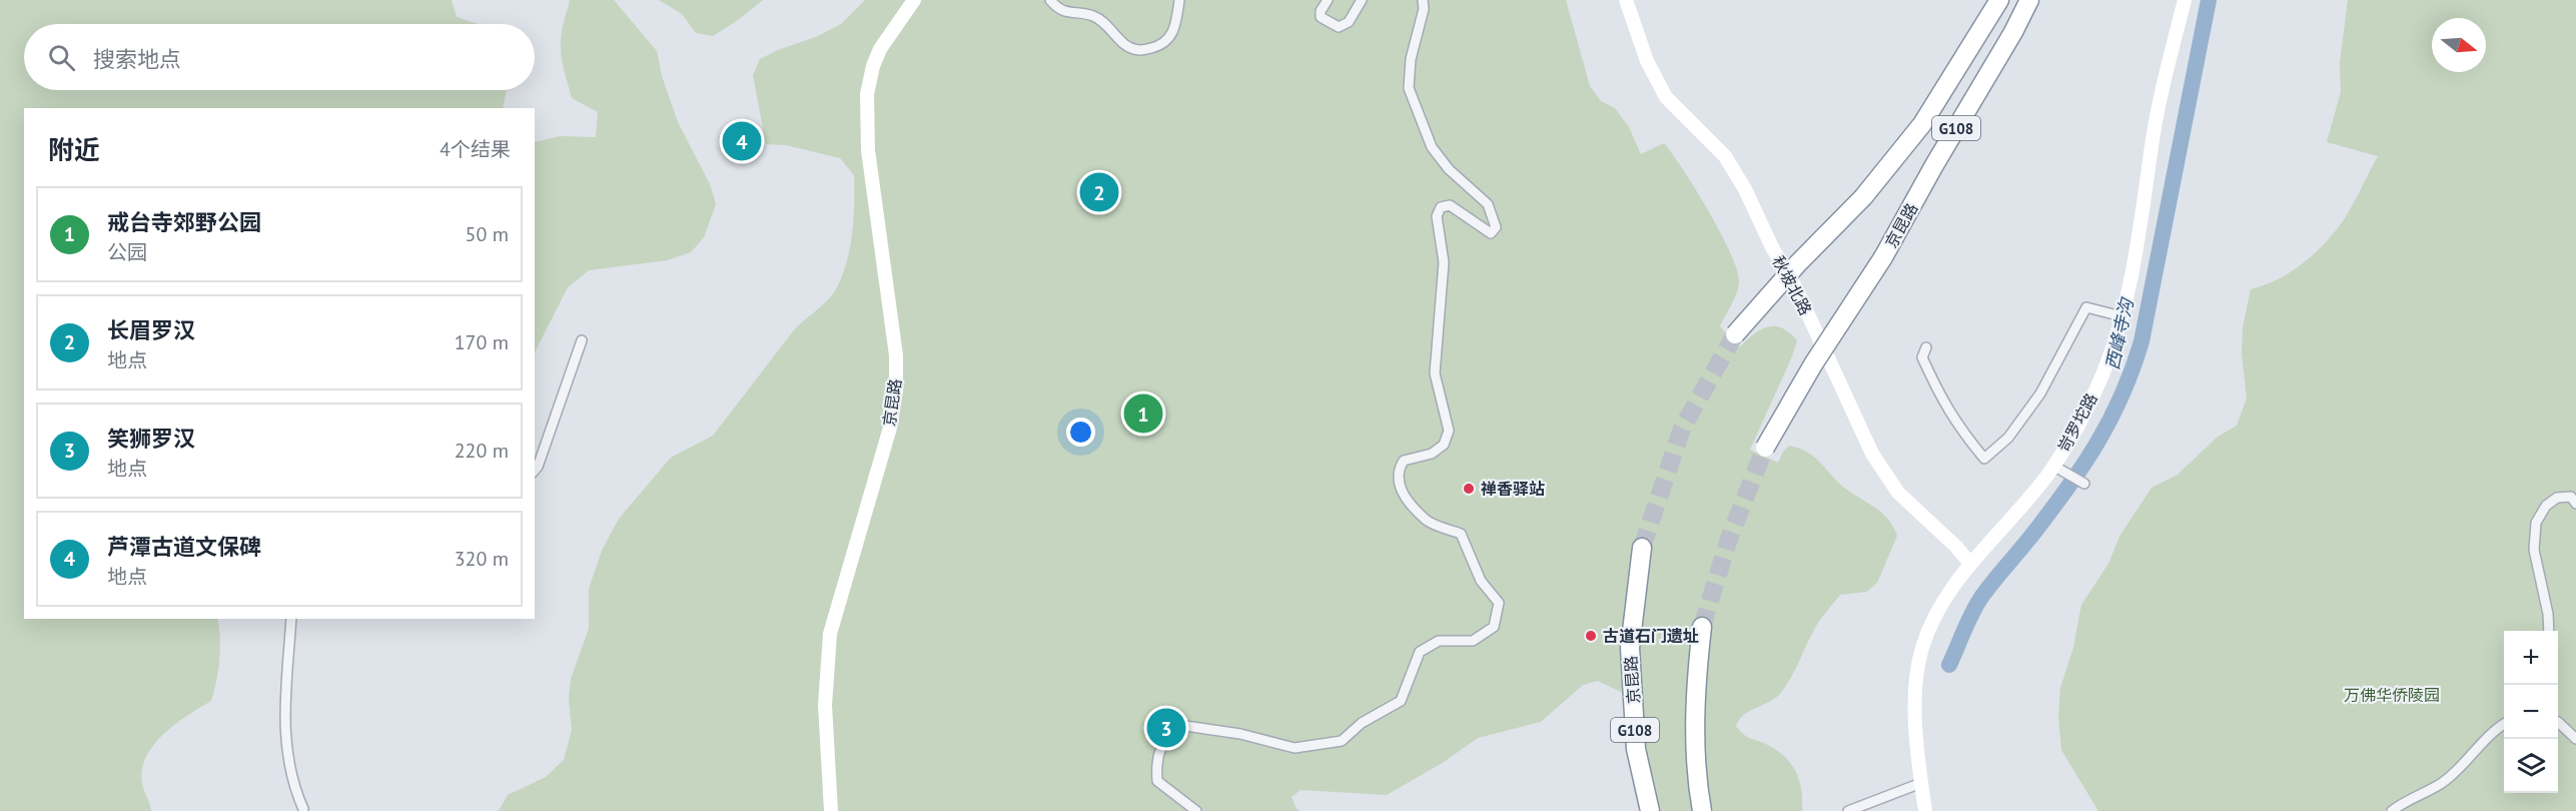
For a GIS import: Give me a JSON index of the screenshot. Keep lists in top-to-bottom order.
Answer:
{
  "streets": {
    "highway": ["G108", "京昆路"],
    "street": ["秋坡北路", "岢罗坨路"]
  },
  "crossings": [
    ["秋坡北路", "岢罗坨路"]
  ],
  "water": ["西峰寺沟"],
  "parks": ["万佛华侨陵园"],
  "places": ["禅香驿站", "古道石门遗址"],
  "north": "right",
  "page": {
    "search": "搜索地点",
    "heading": ["附近", "4个结果"],
    "pins": [
      "4",
      "2",
      "1",
      "3"
    ],
    "list": [
      {
        "mark": "1",
        "name": "戒台寺郊野公园",
        "note": "公园",
        "value": "50 m"
      },
      {
        "mark": "2",
        "name": "长眉罗汉",
        "note": "地点",
        "value": "170 m"
      },
      {
        "mark": "3",
        "name": "笑狮罗汉",
        "note": "地点",
        "value": "220 m"
      },
      {
        "mark": "4",
        "name": "芦潭古道文保碑",
        "note": "地点",
        "value": "320 m"
      }
    ],
    "map_buttons": ["+", "−"]
  }
}
